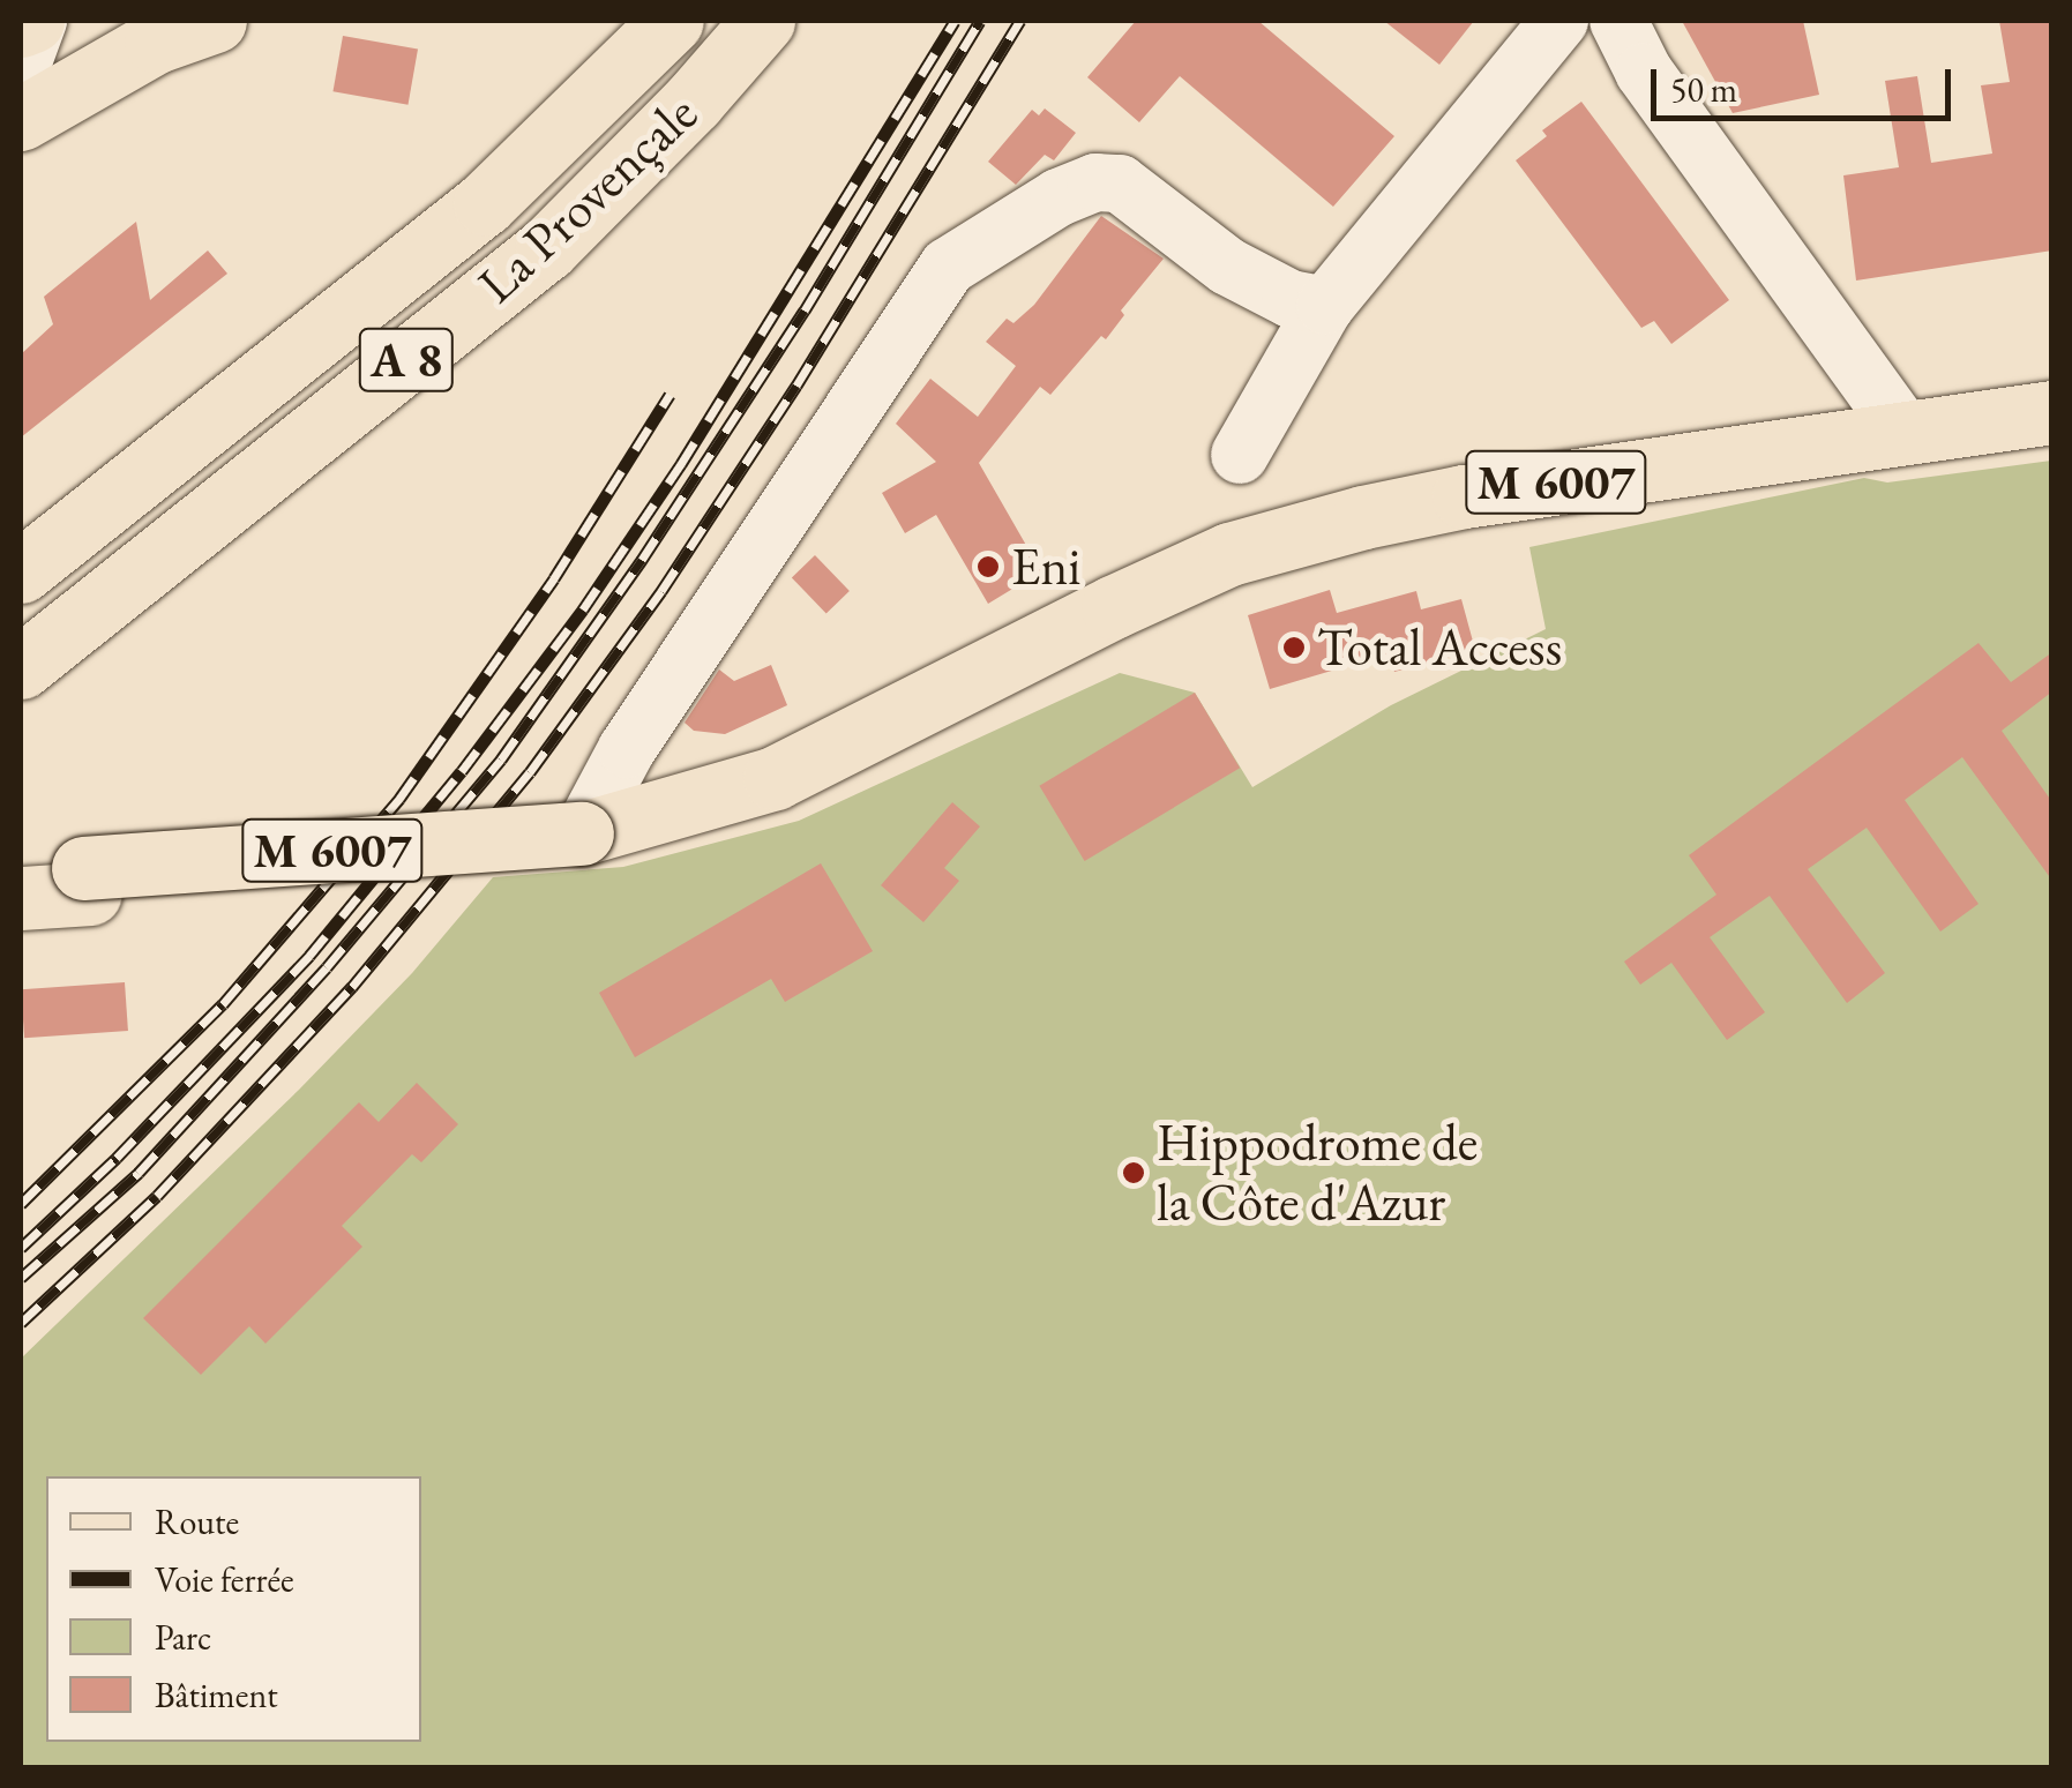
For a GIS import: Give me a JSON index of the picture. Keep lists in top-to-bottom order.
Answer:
{
  "streets": {
    "main road": ["La Provençale", "A 8", "M 6007"]
  },
  "places": ["Eni", "Total Access", "Hippodrome de la Côte d'Azur"],
  "legend": [
    "Route",
    "Voie ferrée",
    "Parc",
    "Bâtiment"
  ],
  "scale_bar": "50 m"
}
